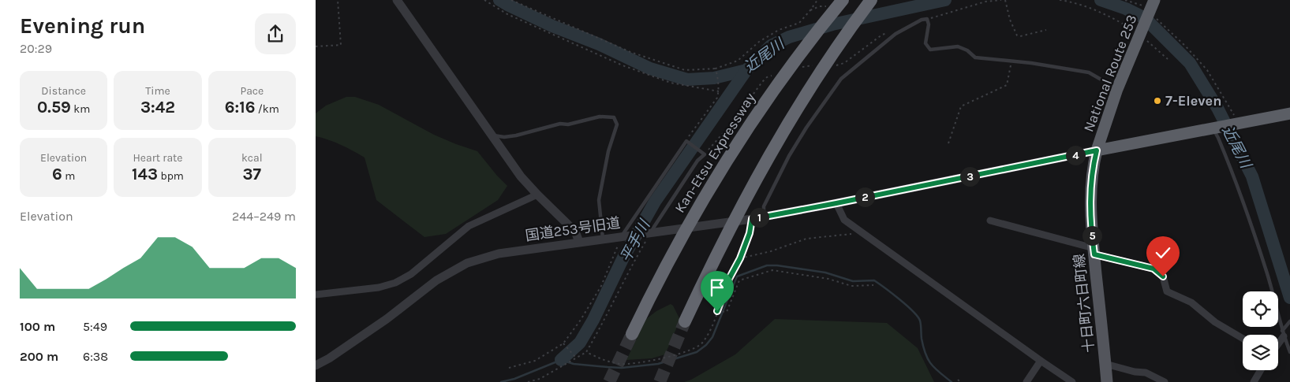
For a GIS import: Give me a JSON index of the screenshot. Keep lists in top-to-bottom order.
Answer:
{
  "streets": {
    "highway": ["National Route 253", "Kan-Etsu Expressway"],
    "main road": ["十日町六日町線"],
    "street": ["国道253号旧道"]
  },
  "crossings": [
    ["National Route 253", "国道253号旧道"],
    ["National Route 253", "十日町六日町線"],
    ["国道253号旧道", "十日町六日町線"]
  ],
  "water": ["近尾川", "平手川"],
  "places": ["7-Eleven"],
  "page": {
    "heading": ["Evening run", "20:29"],
    "stats": [
      ["Distance", "0.59 km"],
      ["Time", "3:42"],
      ["Pace", "6:16 /km"],
      ["Elevation", "6 m"],
      ["Heart rate", "143 bpm"],
      ["kcal", "37"]
    ],
    "pins": [
      "4",
      "3",
      "2",
      "1",
      "5"
    ],
    "chart": ["Elevation", "244–249 m"],
    "list": [
      {
        "name": "100 m",
        "note": "5:49"
      },
      {
        "name": "200 m",
        "note": "6:38"
      }
    ]
  }
}
